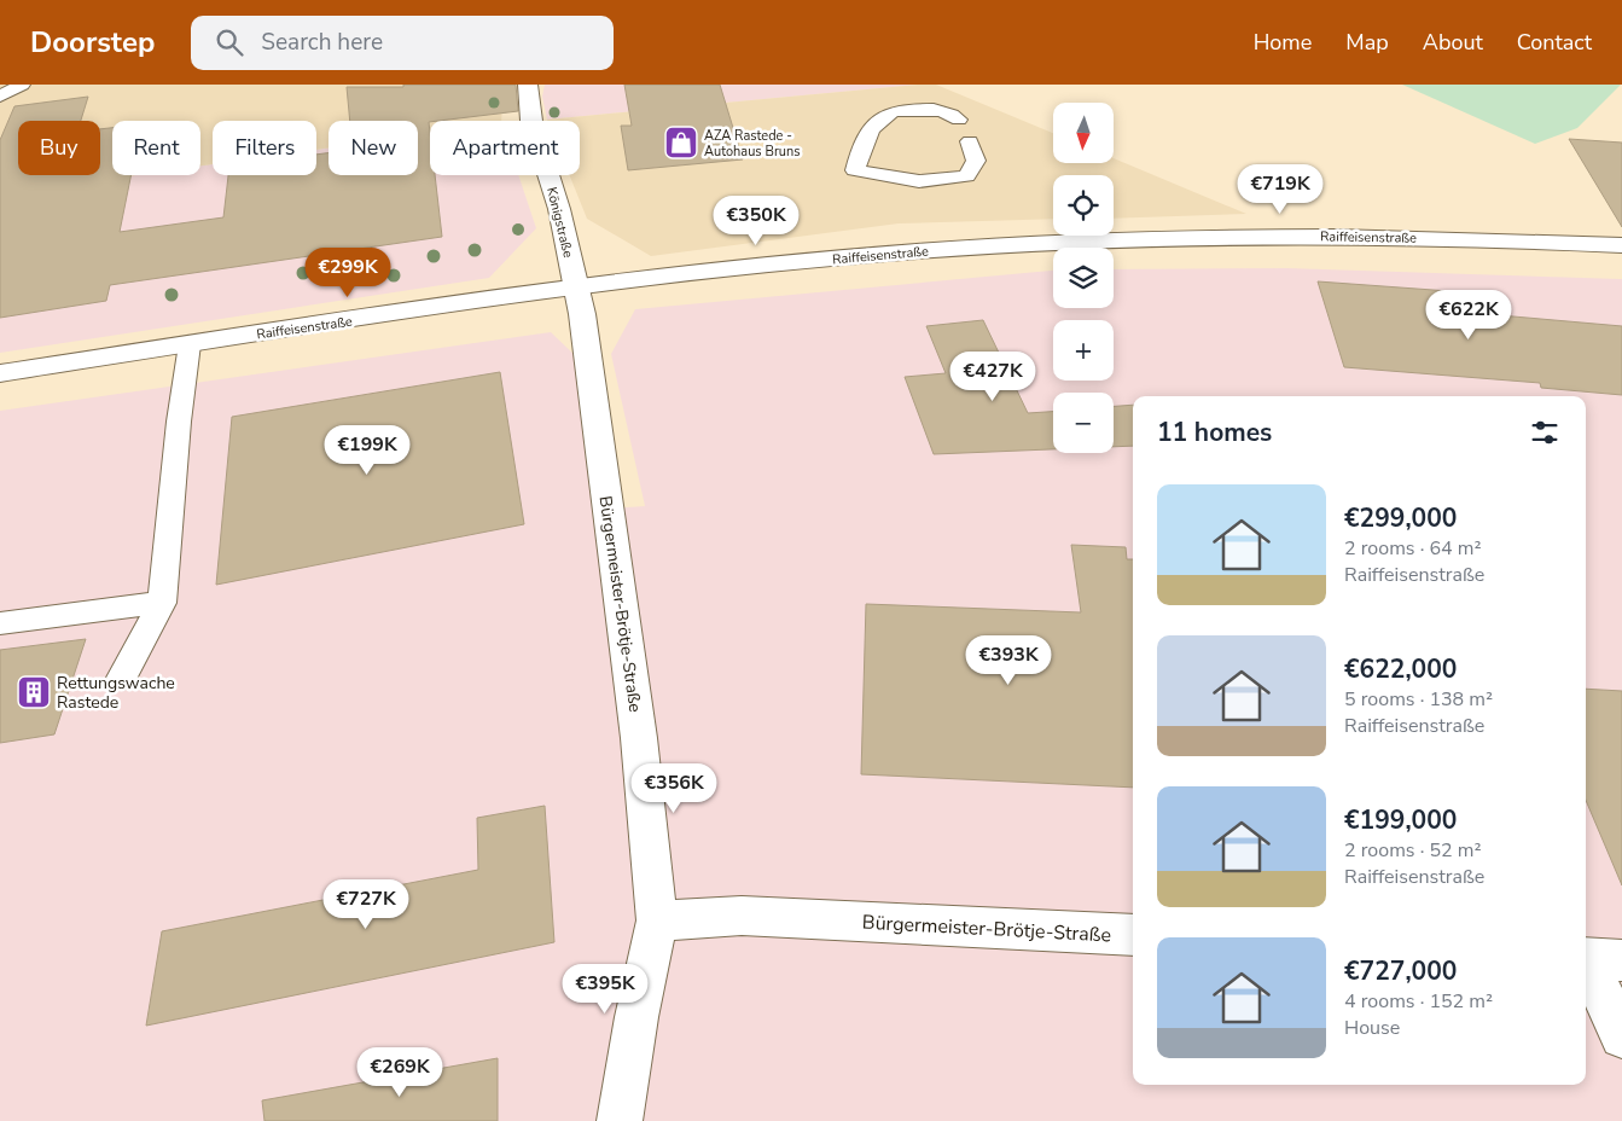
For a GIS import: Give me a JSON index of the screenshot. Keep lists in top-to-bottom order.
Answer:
{
  "streets": {
    "main road": ["Königstraße", "Raiffeisenstraße", "Bürgermeister-Brötje-Straße"]
  },
  "crossings": [
    ["Königstraße", "Raiffeisenstraße"],
    ["Königstraße", "Bürgermeister-Brötje-Straße"],
    ["Raiffeisenstraße", "Bürgermeister-Brötje-Straße"]
  ],
  "places": {
    "shop": ["AZA Rastede - Autohaus Bruns"],
    "building": ["Rettungswache Rastede"]
  },
  "north": "bottom",
  "page": {
    "header": "Doorstep",
    "search": "Search here",
    "nav": [
      "Home",
      "Map",
      "About",
      "Contact"
    ],
    "map_buttons": ["+", "−"],
    "chip": [
      "Buy",
      "Rent",
      "Filters",
      "New",
      "Apartment"
    ],
    "price": [
      "€719K",
      "€350K",
      "€299K",
      "€622K",
      "€427K",
      "€199K",
      "€393K",
      "€356K",
      "€727K",
      "€395K",
      "€269K"
    ],
    "heading": "11 homes",
    "list": [
      {
        "name": "€299,000",
        "note": "2 rooms · 64 m² · Raiffeisenstraße"
      },
      {
        "name": "€622,000",
        "note": "5 rooms · 138 m² · Raiffeisenstraße"
      },
      {
        "name": "€199,000",
        "note": "2 rooms · 52 m² · Raiffeisenstraße"
      },
      {
        "name": "€727,000",
        "note": "4 rooms · 152 m² · House"
      }
    ]
  }
}
